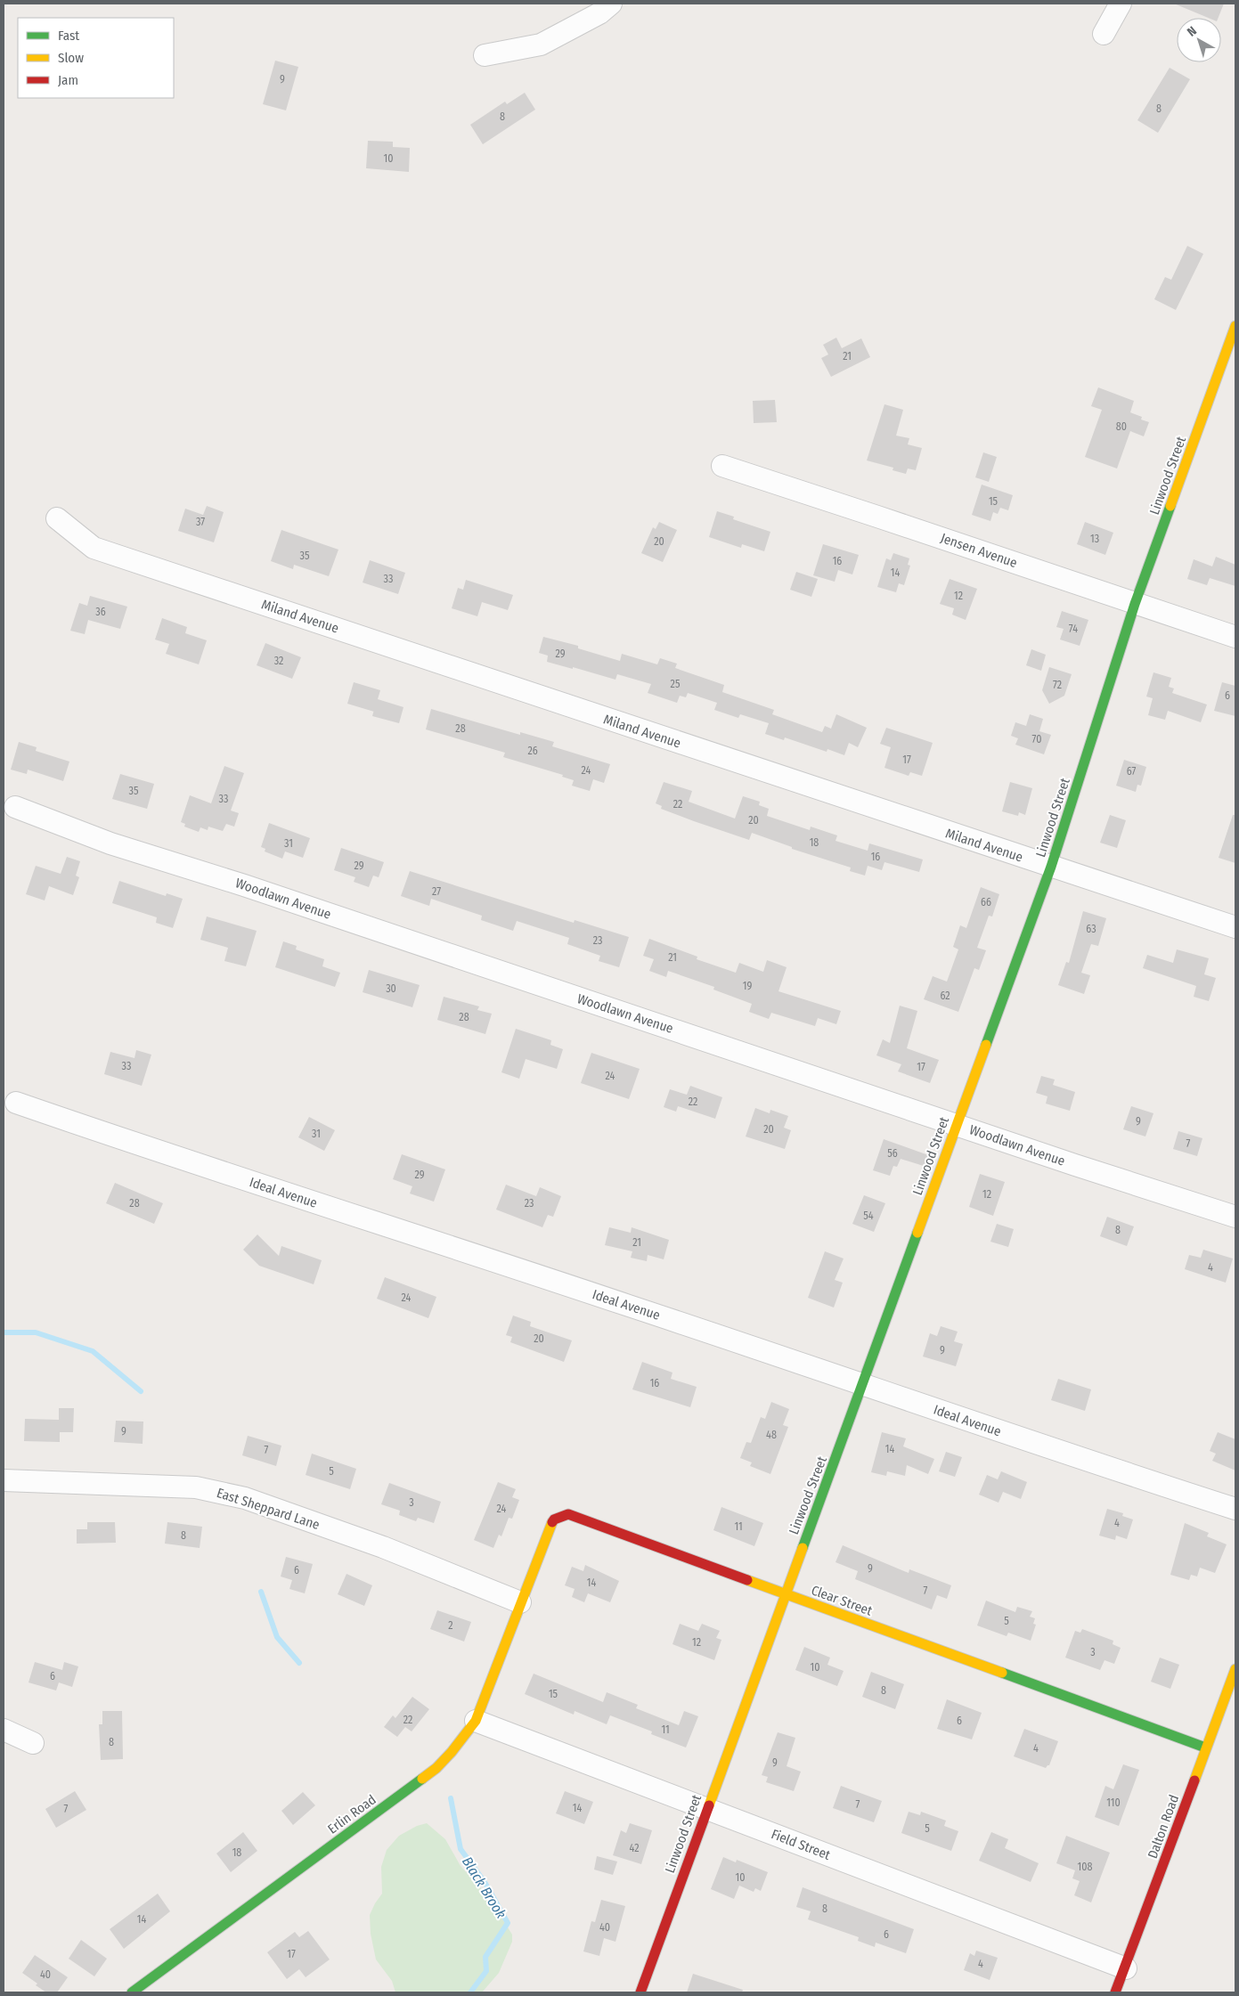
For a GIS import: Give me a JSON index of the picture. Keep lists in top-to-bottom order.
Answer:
{
  "streets": {
    "street": [
      "Linwood Street",
      "Jensen Avenue",
      "Miland Avenue",
      "Woodlawn Avenue",
      "Ideal Avenue",
      "East Sheppard Lane",
      "Clear Street",
      "Erlin Road",
      "Dalton Road",
      "Field Street"
    ]
  },
  "crossings": [
    ["Linwood Street", "Jensen Avenue"],
    ["Linwood Street", "Miland Avenue"],
    ["Linwood Street", "Woodlawn Avenue"],
    ["Linwood Street", "Ideal Avenue"],
    ["Linwood Street", "Clear Street"],
    ["Linwood Street", "Field Street"],
    ["East Sheppard Lane", "Clear Street"],
    ["East Sheppard Lane", "Erlin Road"],
    ["Clear Street", "Erlin Road"],
    ["Clear Street", "Dalton Road"],
    ["Erlin Road", "Field Street"],
    ["Dalton Road", "Field Street"]
  ],
  "water": ["Black Brook"],
  "house_numbers": [
    "9",
    "8",
    "8",
    "10",
    "21",
    "80",
    "15",
    "37",
    "13",
    "20",
    "35",
    "16",
    "14",
    "33",
    "12",
    "36",
    "74",
    "29",
    "32",
    "25",
    "72",
    "6",
    "28",
    "70",
    "26",
    "17",
    "24",
    "67",
    "35",
    "33",
    "22",
    "20",
    "18",
    "31",
    "16",
    "29",
    "27",
    "66",
    "63",
    "23",
    "21",
    "19",
    "30",
    "62",
    "28",
    "33",
    "17",
    "24",
    "22",
    "9",
    "20",
    "31",
    "7",
    "56",
    "29",
    "12",
    "28",
    "23",
    "54",
    "8",
    "21",
    "4",
    "24",
    "20",
    "9",
    "16",
    "9",
    "48",
    "14",
    "7",
    "5",
    "3",
    "24",
    "4",
    "11",
    "8",
    "9",
    "6",
    "14",
    "7",
    "5",
    "2",
    "12",
    "3",
    "10",
    "6",
    "8",
    "15",
    "22",
    "6",
    "11",
    "8",
    "4",
    "9",
    "110",
    "7",
    "14",
    "7",
    "5",
    "42",
    "18",
    "108",
    "10",
    "8",
    "14",
    "40",
    "6",
    "17",
    "4",
    "40"
  ],
  "legend": ["Fast", "Slow", "Jam"],
  "north": "top left"
}
